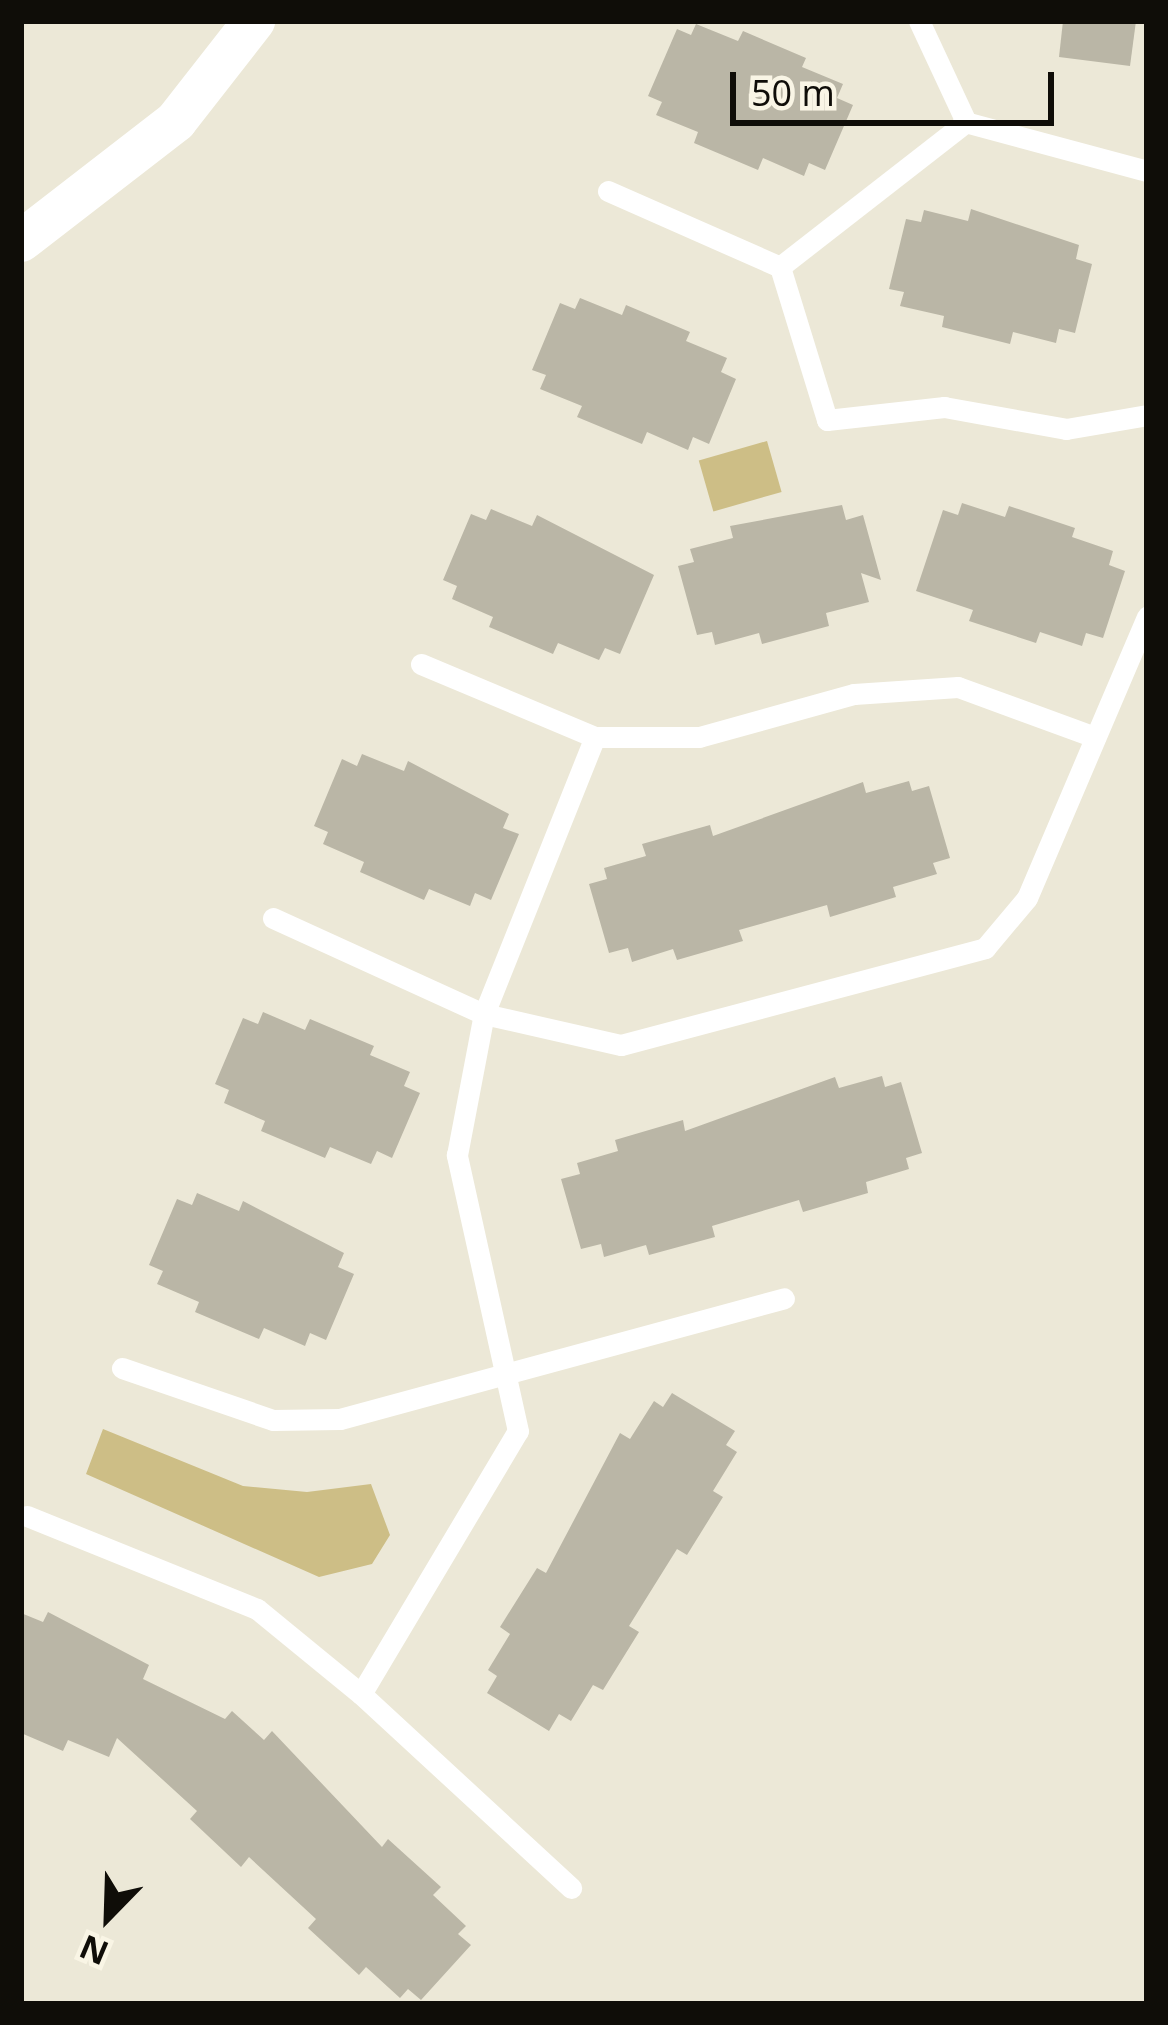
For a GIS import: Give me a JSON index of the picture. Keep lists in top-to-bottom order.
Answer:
{
  "scale_bar": "50 m",
  "north": "bottom left"
}
